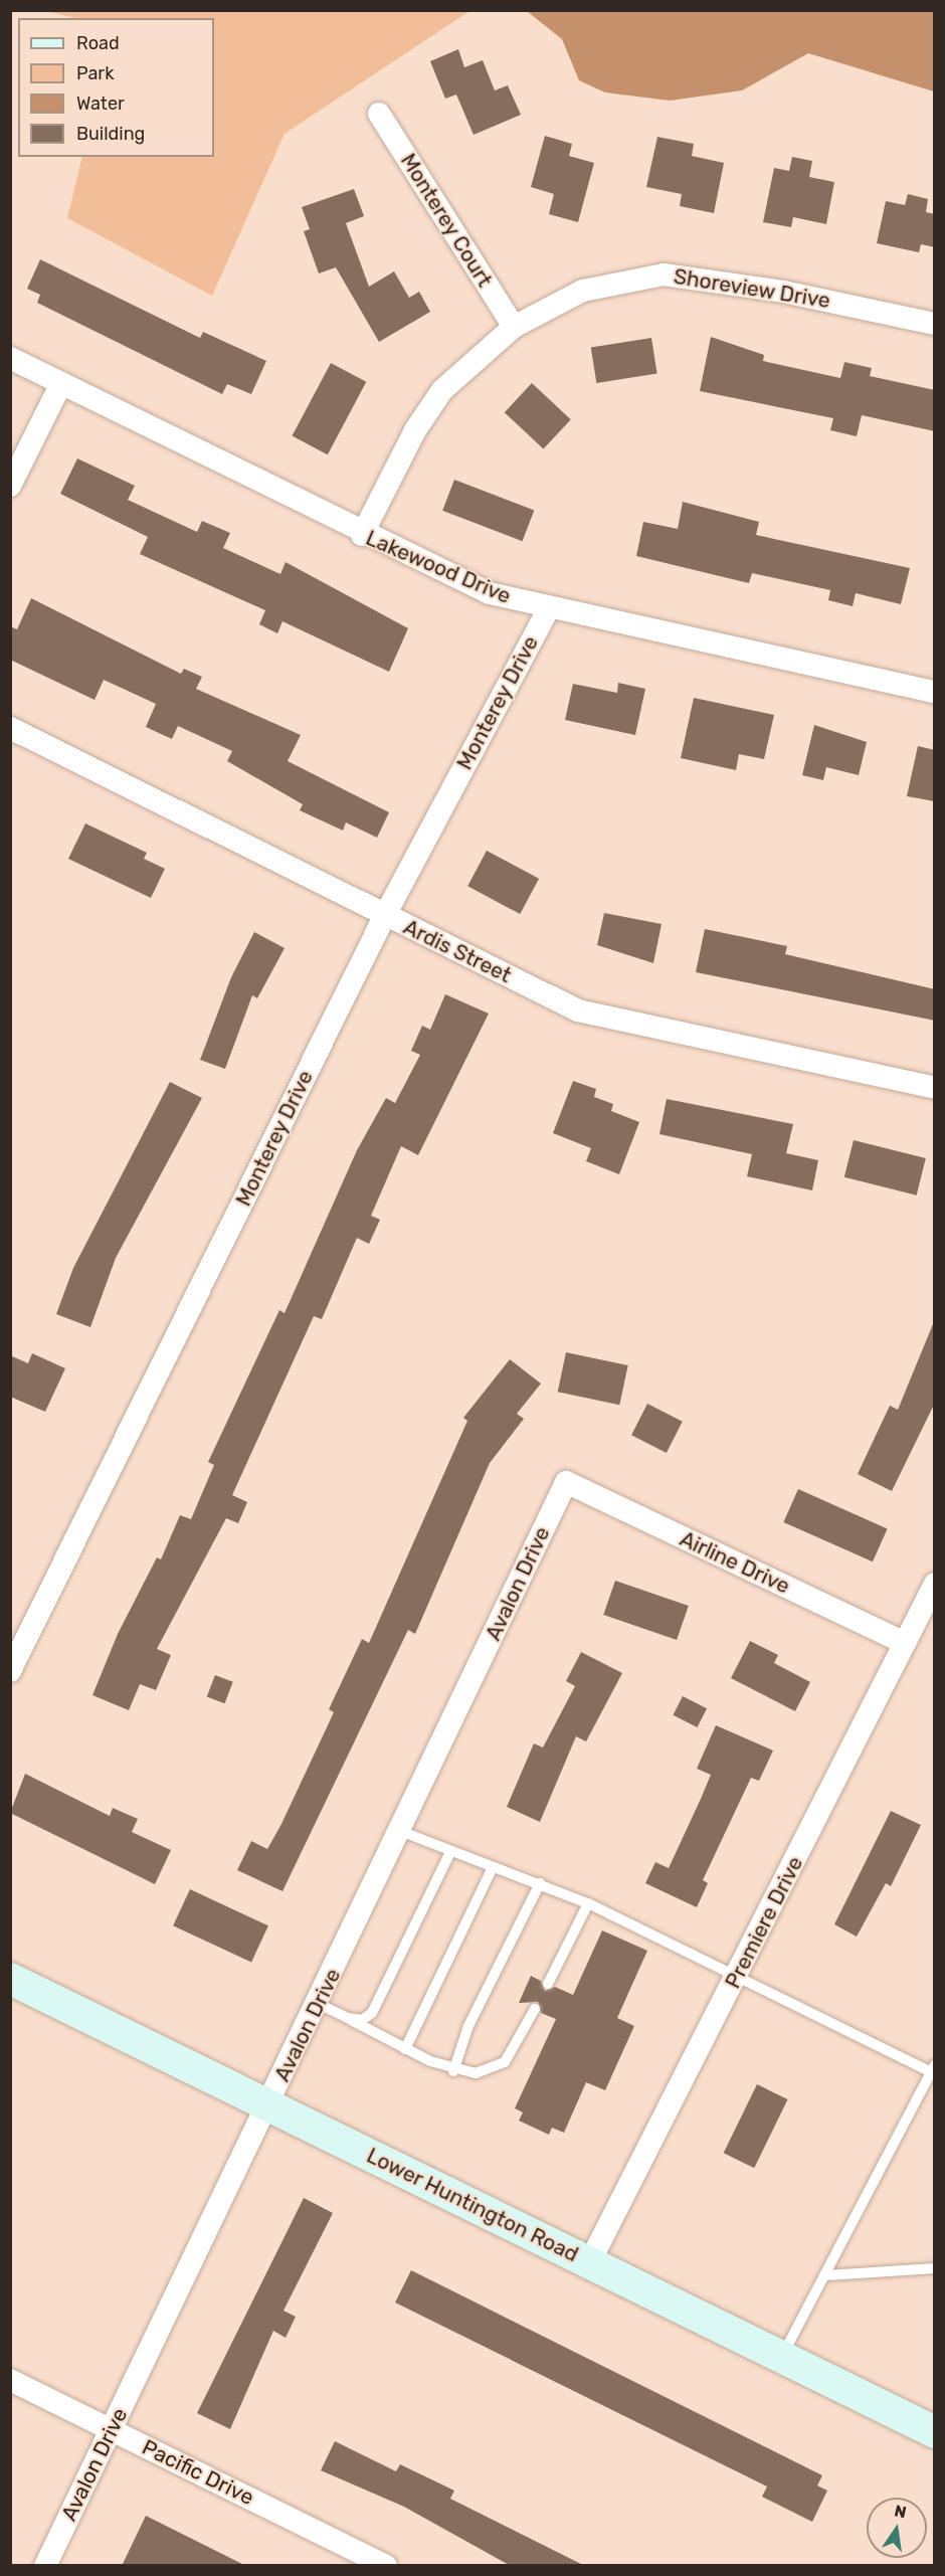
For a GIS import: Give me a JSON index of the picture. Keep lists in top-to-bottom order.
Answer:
{
  "streets": {
    "main road": ["Lower Huntington Road"],
    "street": [
      "Monterey Court",
      "Shoreview Drive",
      "Lakewood Drive",
      "Monterey Drive",
      "Ardis Street",
      "Airline Drive",
      "Avalon Drive",
      "Premiere Drive",
      "Pacific Drive"
    ]
  },
  "crossings": [
    ["Monterey Court", "Shoreview Drive"],
    ["Shoreview Drive", "Lakewood Drive"],
    ["Lakewood Drive", "Monterey Drive"],
    ["Monterey Drive", "Ardis Street"],
    ["Airline Drive", "Avalon Drive"],
    ["Airline Drive", "Premiere Drive"],
    ["Avalon Drive", "Lower Huntington Road"],
    ["Avalon Drive", "Pacific Drive"],
    ["Premiere Drive", "Lower Huntington Road"]
  ],
  "legend": [
    "Road",
    "Park",
    "Water",
    "Building"
  ],
  "north": "top"
}
